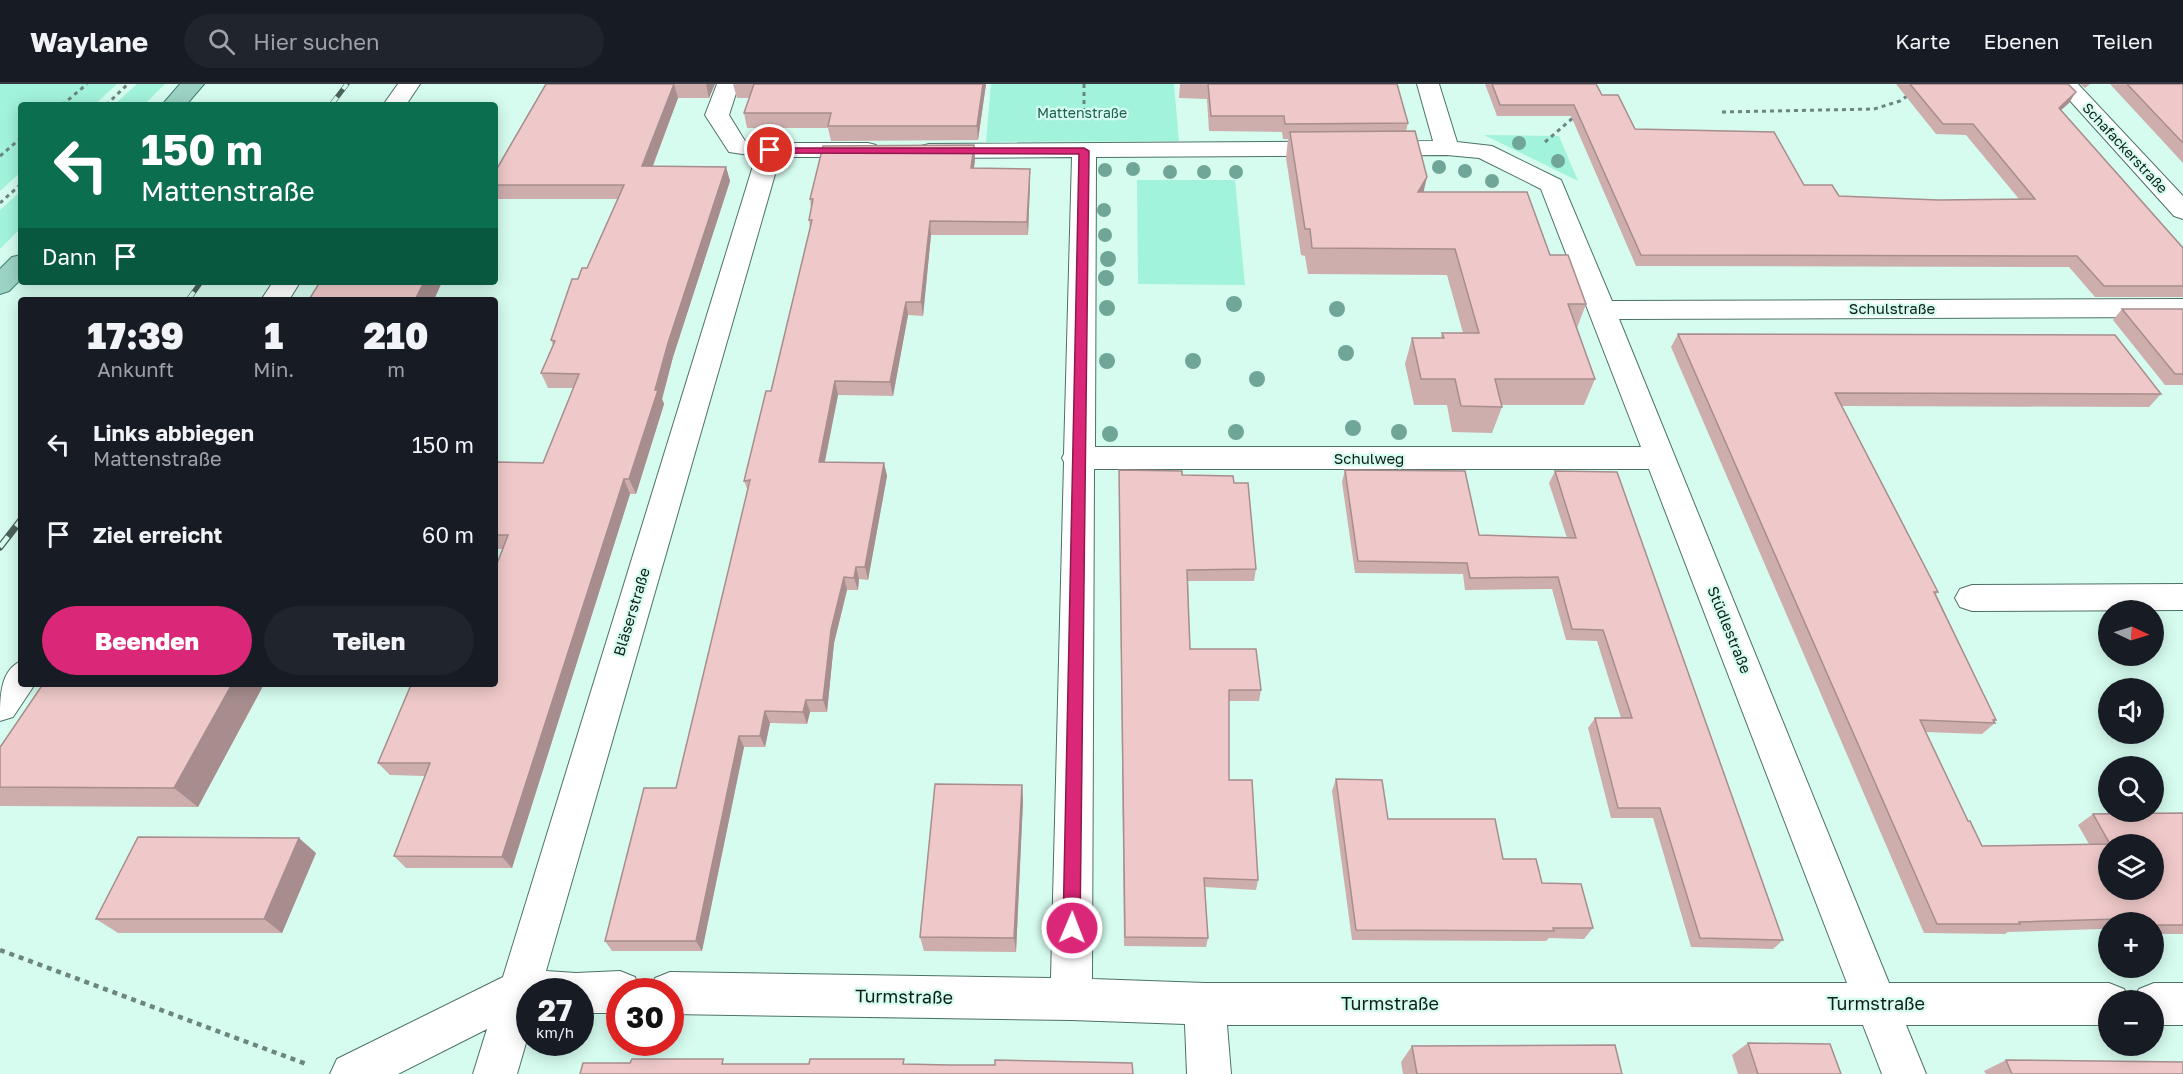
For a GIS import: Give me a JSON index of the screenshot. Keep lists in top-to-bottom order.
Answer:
{
  "streets": {
    "street": [
      "Schafackerstraße",
      "Schulstraße",
      "Schulweg",
      "Bläserstraße",
      "Stüdlestraße",
      "Turmstraße"
    ]
  },
  "crossings": [
    ["Schulstraße", "Stüdlestraße"],
    ["Schulweg", "Stüdlestraße"],
    ["Stüdlestraße", "Turmstraße"]
  ],
  "parks": ["Mattenstraße"],
  "north": "right",
  "page": {
    "header": "Waylane",
    "search": "Hier suchen",
    "nav": ["Karte", "Ebenen", "Teilen"],
    "turn": ["150 m", "Mattenstraße"],
    "then": "Dann",
    "eta": [
      "17:39",
      "Ankunft",
      "1",
      "Min.",
      "210",
      "m"
    ],
    "list": [
      {
        "name": "Links abbiegen",
        "note": "Mattenstraße",
        "value": "150 m"
      },
      {
        "name": "Ziel erreicht",
        "value": "60 m"
      }
    ],
    "buttons": ["Beenden", "Teilen"],
    "map_buttons": ["+", "−"],
    "speed": "27 km/h",
    "limit": "30"
  }
}
